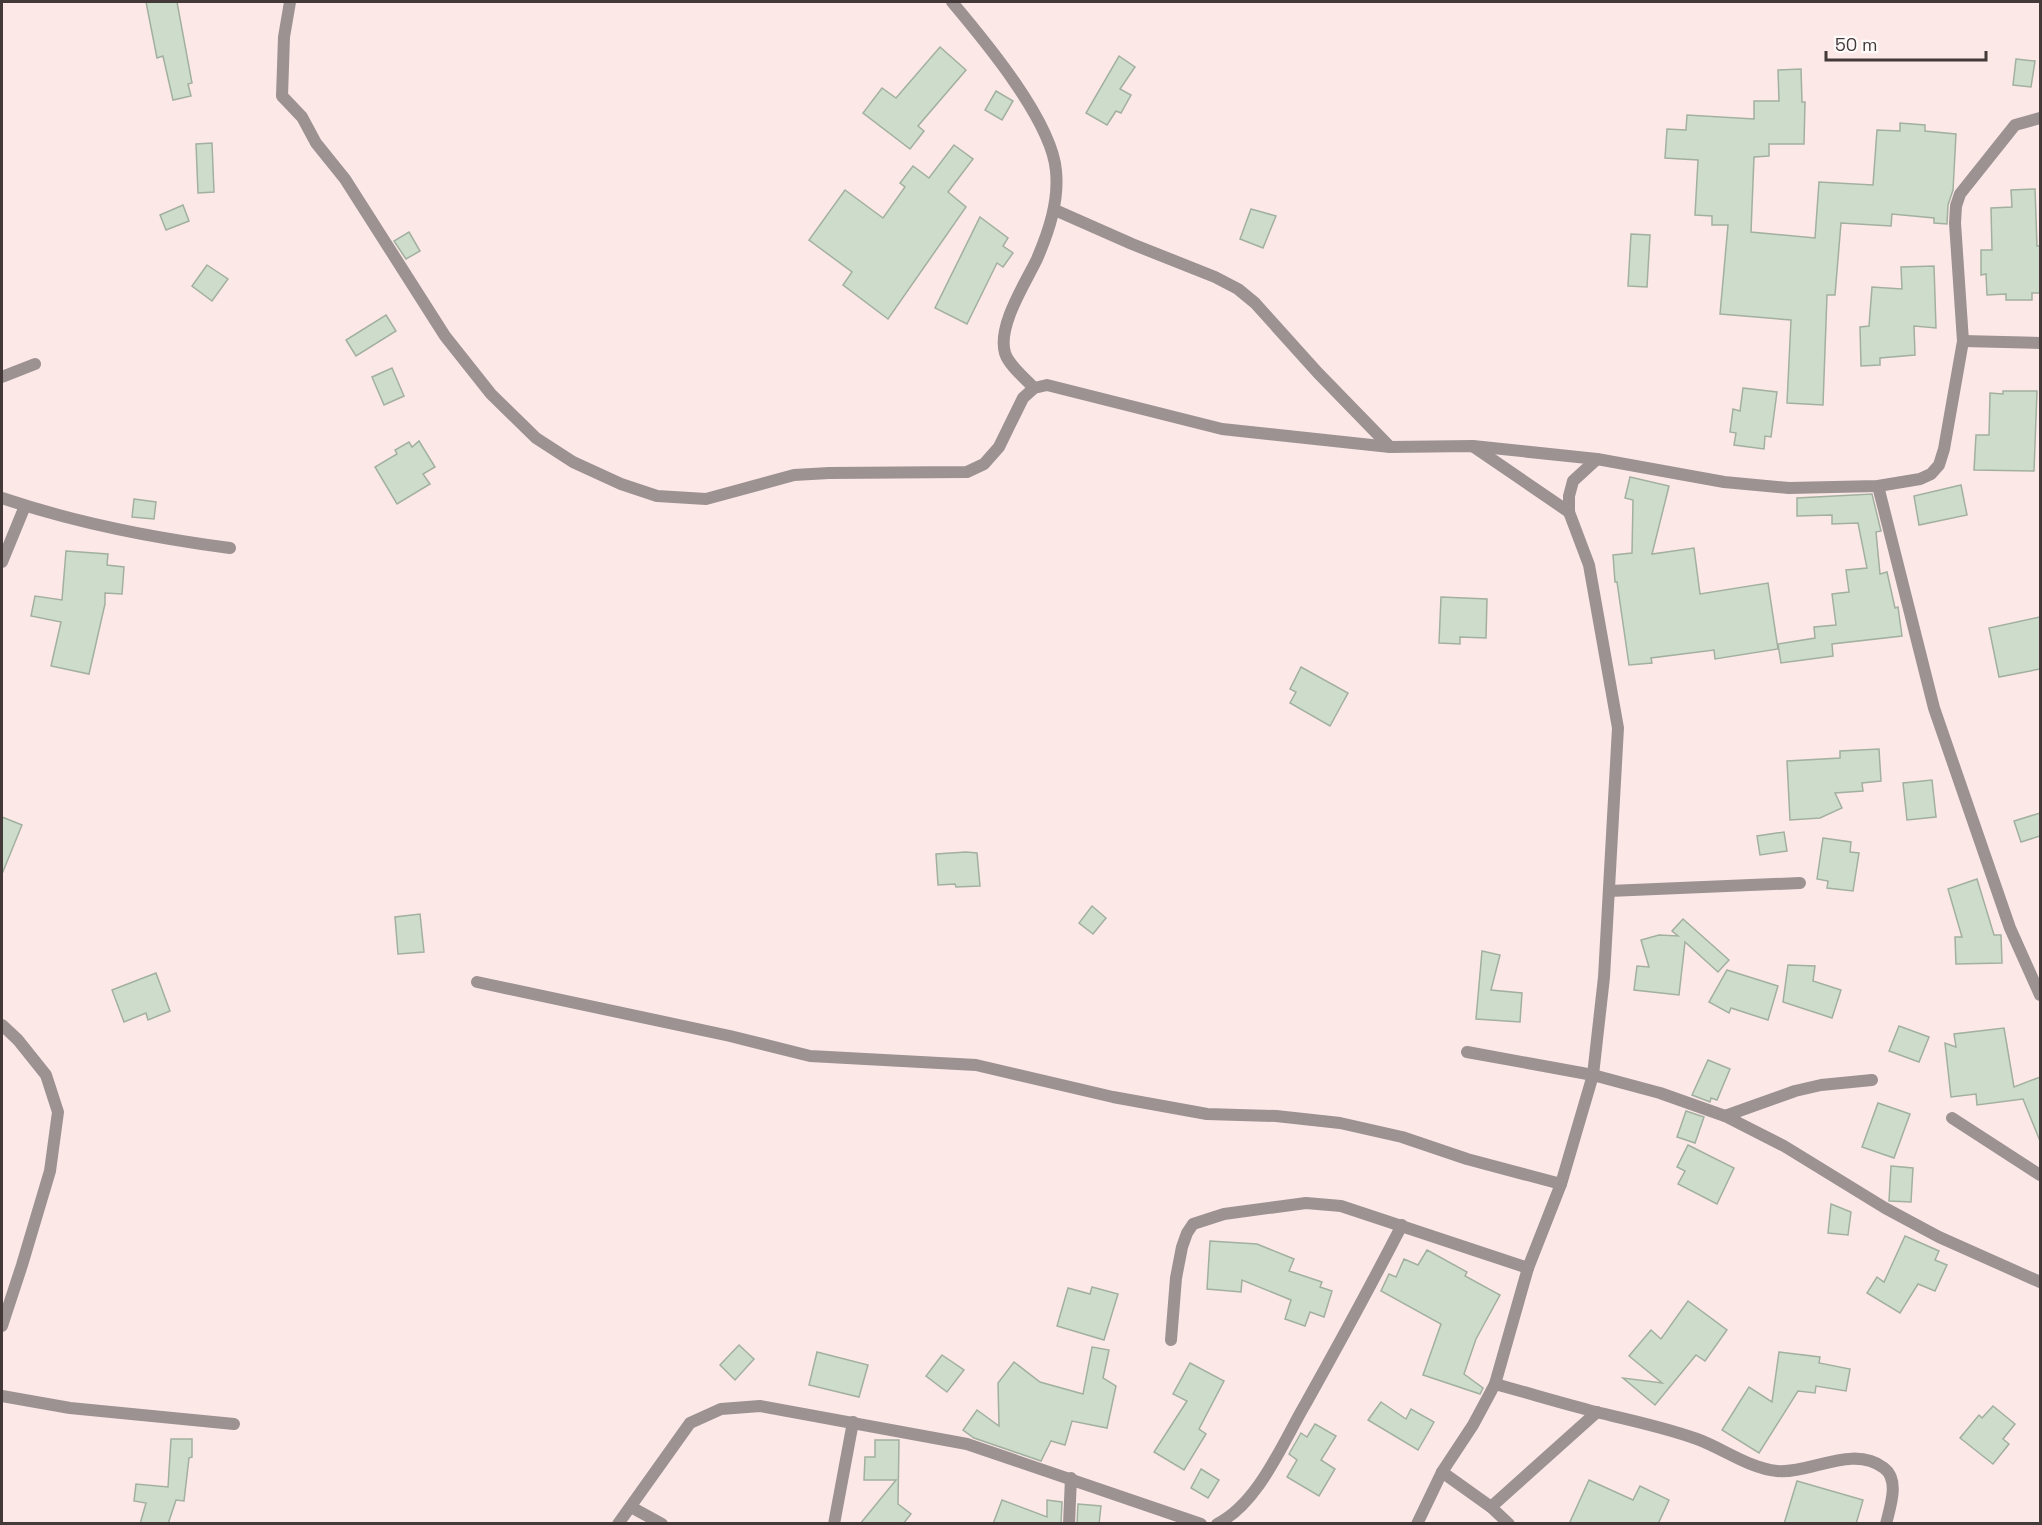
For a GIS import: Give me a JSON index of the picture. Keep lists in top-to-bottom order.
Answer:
{
  "scale_bar": "50 m"
}
